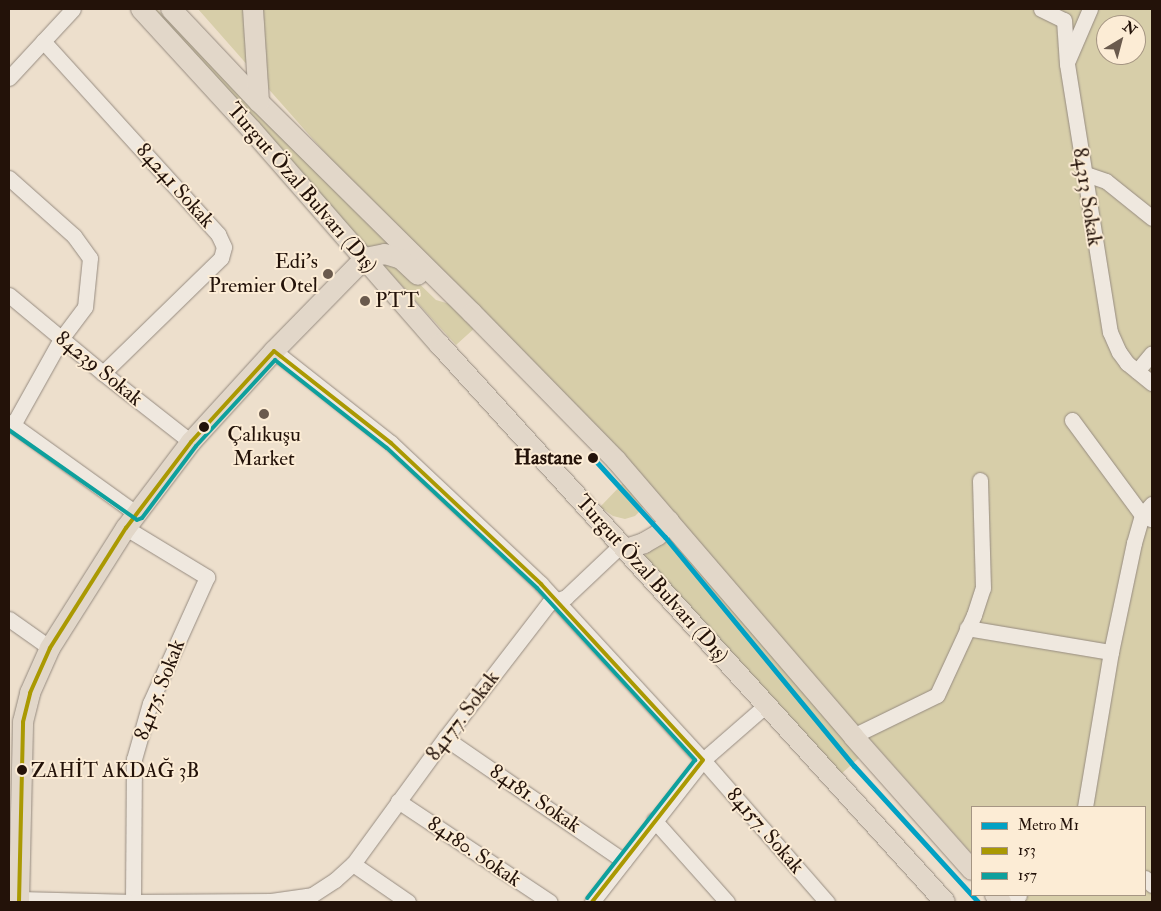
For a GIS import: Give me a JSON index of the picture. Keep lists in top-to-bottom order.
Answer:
{
  "streets": {
    "main road": ["Turgut Özal Bulvarı (Dış)"],
    "street": [
      "84241 Sokak",
      "84313 Sokak",
      "84239 Sokak",
      "84175. Sokak",
      "84177. Sokak",
      "84181. Sokak",
      "84157. Sokak",
      "84180. Sokak"
    ]
  },
  "crossings": [
    ["84241 Sokak", "84239 Sokak"],
    ["Turgut Özal Bulvarı (Dış)", "84177. Sokak"],
    ["84175. Sokak", "84177. Sokak"],
    ["84177. Sokak", "84181. Sokak"],
    ["84177. Sokak", "84157. Sokak"],
    ["84177. Sokak", "84180. Sokak"]
  ],
  "places": [
    "Edi's Premier Otel",
    "PTT",
    "Çalıkuşu Market",
    "Hastane",
    "ZAHİT AKDAĞ 3B"
  ],
  "lines": ["transit line 153", "transit line 157", "metro line M1"],
  "legend": ["Metro M1", "153", "157"],
  "north": "top right"
}
